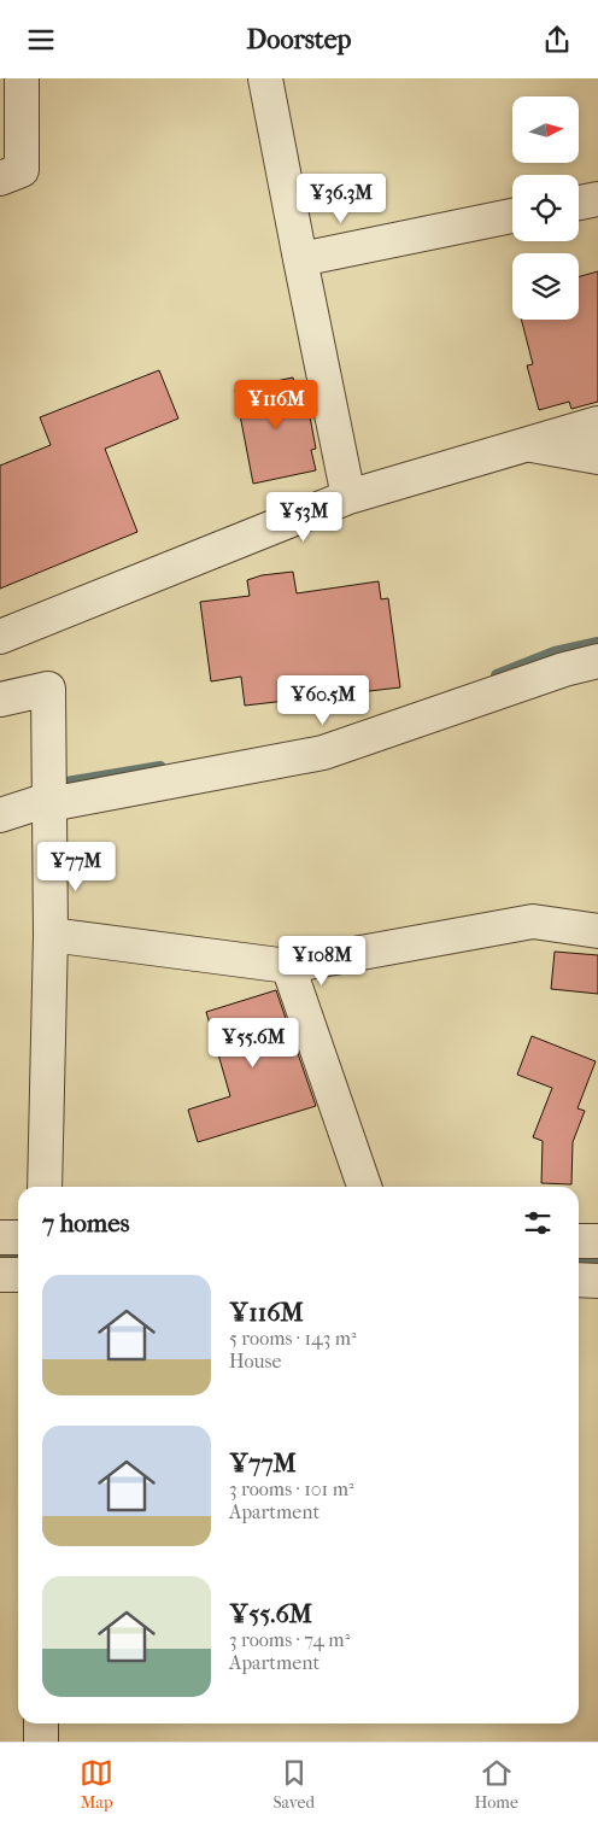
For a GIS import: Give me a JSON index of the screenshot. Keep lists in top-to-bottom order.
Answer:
{
  "north": "right",
  "page": {
    "header": "Doorstep",
    "price": [
      "¥36.3M",
      "¥116M",
      "¥53M",
      "¥60.5M",
      "¥77M",
      "¥108M",
      "¥55.6M"
    ],
    "heading": "7 homes",
    "list": [
      {
        "name": "¥116M",
        "note": "5 rooms · 143 m² · House"
      },
      {
        "name": "¥77M",
        "note": "3 rooms · 101 m² · Apartment"
      },
      {
        "name": "¥55.6M",
        "note": "3 rooms · 74 m² · Apartment"
      }
    ],
    "tabs": ["Map", "Saved", "Home"]
  }
}
